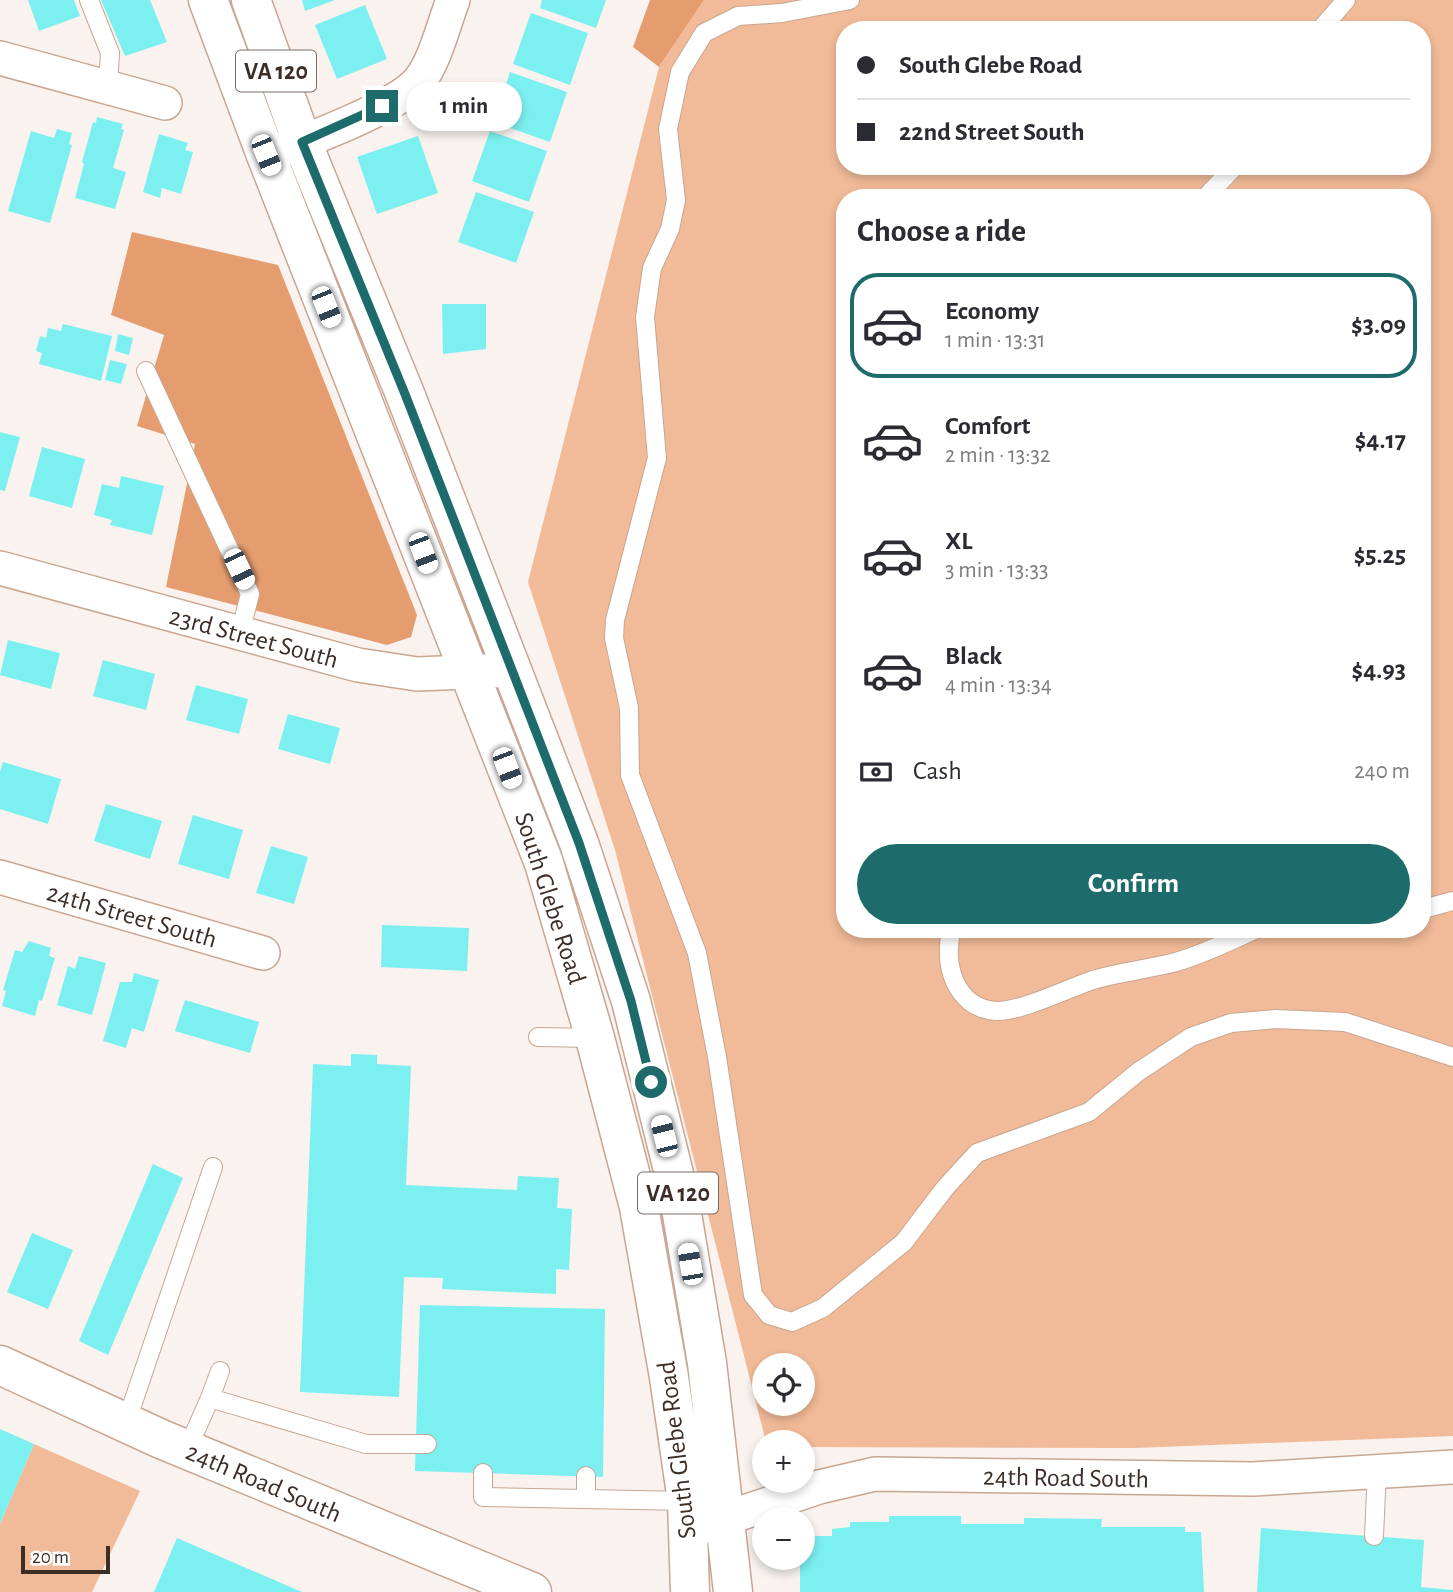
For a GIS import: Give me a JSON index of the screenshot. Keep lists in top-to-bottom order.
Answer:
{
  "streets": {
    "main road": ["VA 120", "South Glebe Road", "24th Road South"],
    "street": ["23rd Street South", "24th Street South"]
  },
  "crossings": [
    ["23rd Street South", "South Glebe Road"],
    ["South Glebe Road", "24th Road South"]
  ],
  "scale_bar": "20 m",
  "page": {
    "banner": ["South Glebe Road", "22nd Street South"],
    "bubble": "1 min",
    "heading": "Choose a ride",
    "list": [
      {
        "name": "Economy",
        "note": "1 min · 13:31",
        "value": "$3.09"
      },
      {
        "name": "Comfort",
        "note": "2 min · 13:32",
        "value": "$4.17"
      },
      {
        "name": "XL",
        "note": "3 min · 13:33",
        "value": "$5.25"
      },
      {
        "name": "Black",
        "note": "4 min · 13:34",
        "value": "$4.93"
      }
    ],
    "pay": ["Cash", "240 m"],
    "buttons": "Confirm",
    "map_buttons": ["+", "−"],
    "scale": "20 m"
  }
}
